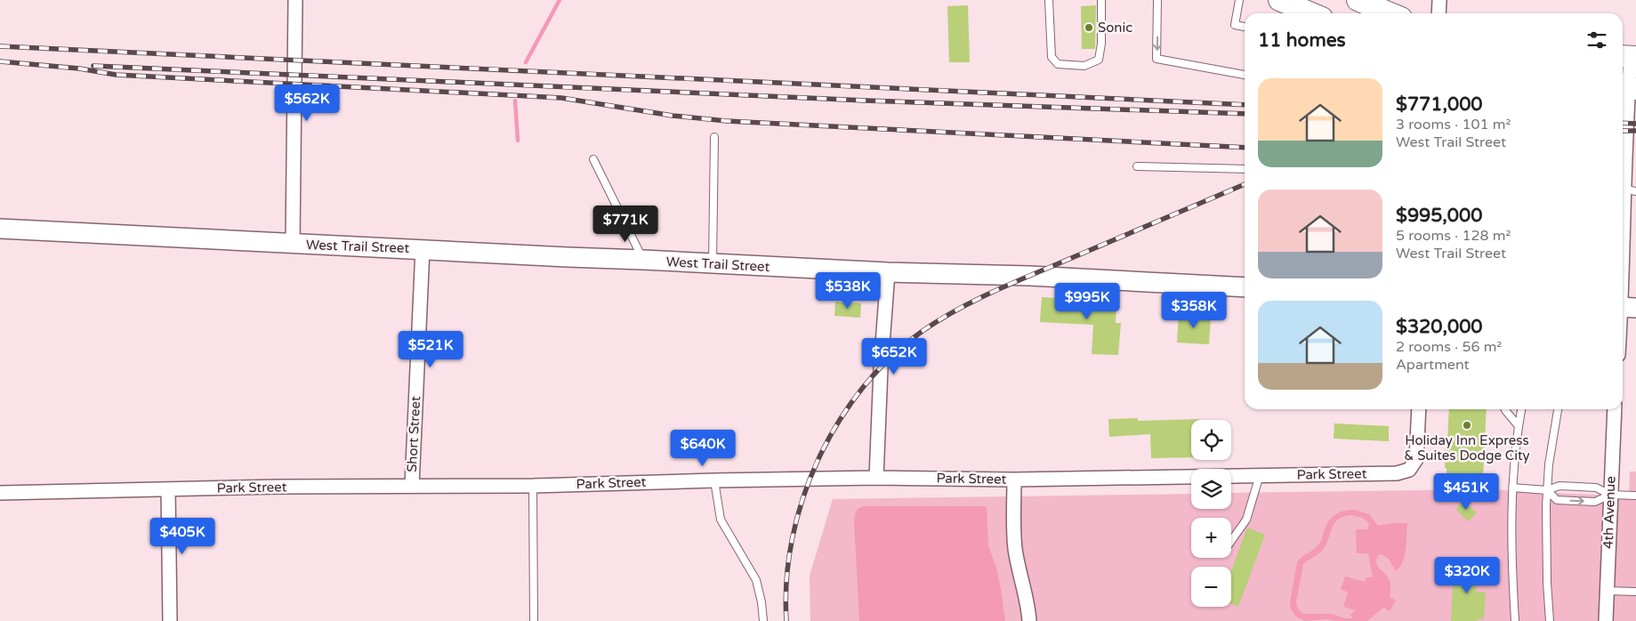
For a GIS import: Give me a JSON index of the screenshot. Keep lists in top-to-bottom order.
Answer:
{
  "streets": {
    "main road": ["West Trail Street"],
    "street": ["Short Street", "Park Street", "4th Avenue"]
  },
  "crossings": [
    ["West Trail Street", "Short Street"],
    ["Short Street", "Park Street"]
  ],
  "places": ["Sonic", "Holiday Inn Express & Suites Dodge City"],
  "page": {
    "heading": "11 homes",
    "list": [
      {
        "name": "$771,000",
        "note": "3 rooms · 101 m² · West Trail Street"
      },
      {
        "name": "$995,000",
        "note": "5 rooms · 128 m² · West Trail Street"
      },
      {
        "name": "$320,000",
        "note": "2 rooms · 56 m² · Apartment"
      }
    ],
    "price": [
      "$562K",
      "$771K",
      "$538K",
      "$995K",
      "$358K",
      "$521K",
      "$652K",
      "$640K",
      "$451K",
      "$405K",
      "$320K"
    ],
    "map_buttons": ["+", "−"]
  }
}
